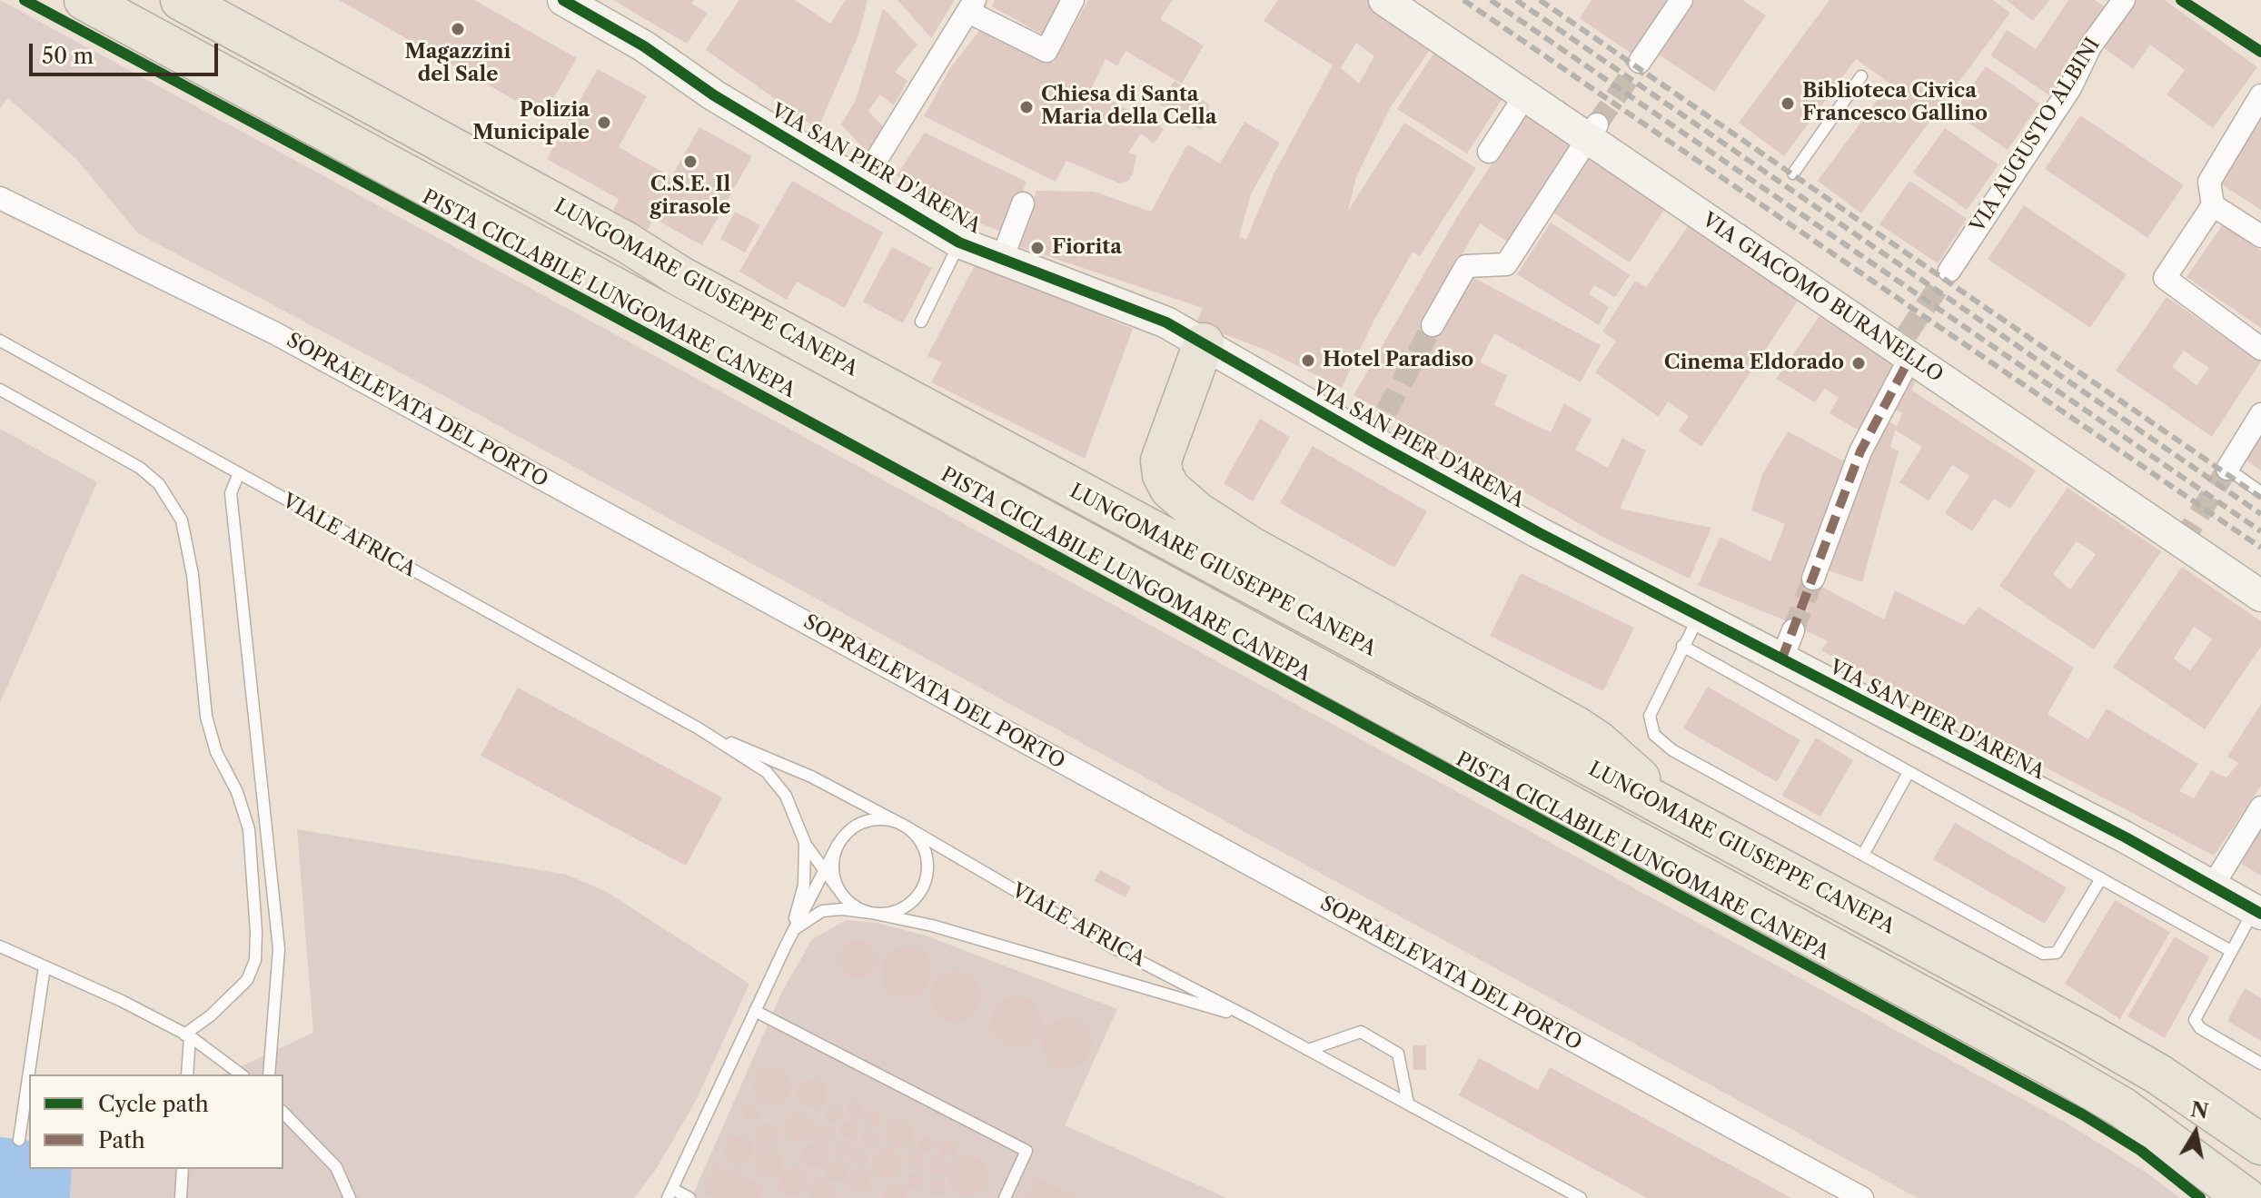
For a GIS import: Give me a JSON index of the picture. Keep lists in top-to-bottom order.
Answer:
{
  "streets": {
    "highway": ["LUNGOMARE GIUSEPPE CANEPA"],
    "street": [
      "VIA AUGUSTO ALBINI",
      "VIA SAN PIER D'ARENA",
      "VIA GIACOMO BURANELLO",
      "SOPRAELEVATA DEL PORTO"
    ],
    "lane": ["VIALE AFRICA"],
    "cycle path": ["PISTA CICLABILE LUNGOMARE CANEPA"]
  },
  "places": [
    "Magazzini del Sale",
    "Biblioteca Civica Francesco Gallino",
    "Chiesa di Santa Maria della Cella",
    "Polizia Municipale",
    "C.S.E. Il girasole",
    "Fiorita",
    "Hotel Paradiso",
    "Cinema Eldorado"
  ],
  "legend": ["Cycle path", "Path"],
  "scale_bar": "50 m",
  "north": "top"
}
